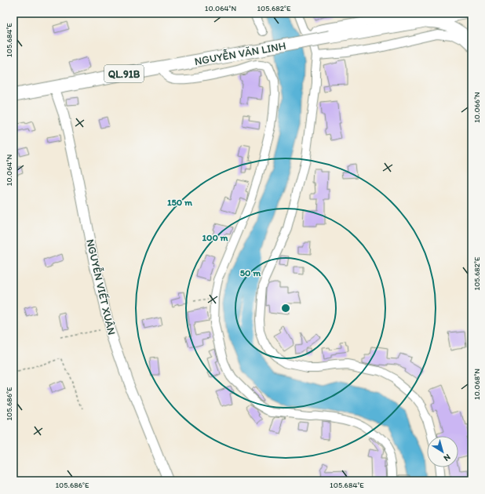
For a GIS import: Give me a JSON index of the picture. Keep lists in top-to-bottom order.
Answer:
{
  "streets": {
    "highway": ["NGUYỄN VĂN LINH", "QL.91B"],
    "street": ["NGUYỄN VIẾT XUÂN"]
  },
  "crossings": [
    ["NGUYỄN VĂN LINH", "NGUYỄN VIẾT XUÂN"]
  ],
  "north": "bottom right",
  "coordinates": [
    "10.064°N",
    "105.682°E",
    "105.684°E",
    "10.066°N",
    "10.068°N",
    "105.686°E"
  ],
  "rings": ["150 m", "100 m", "50 m"]
}
